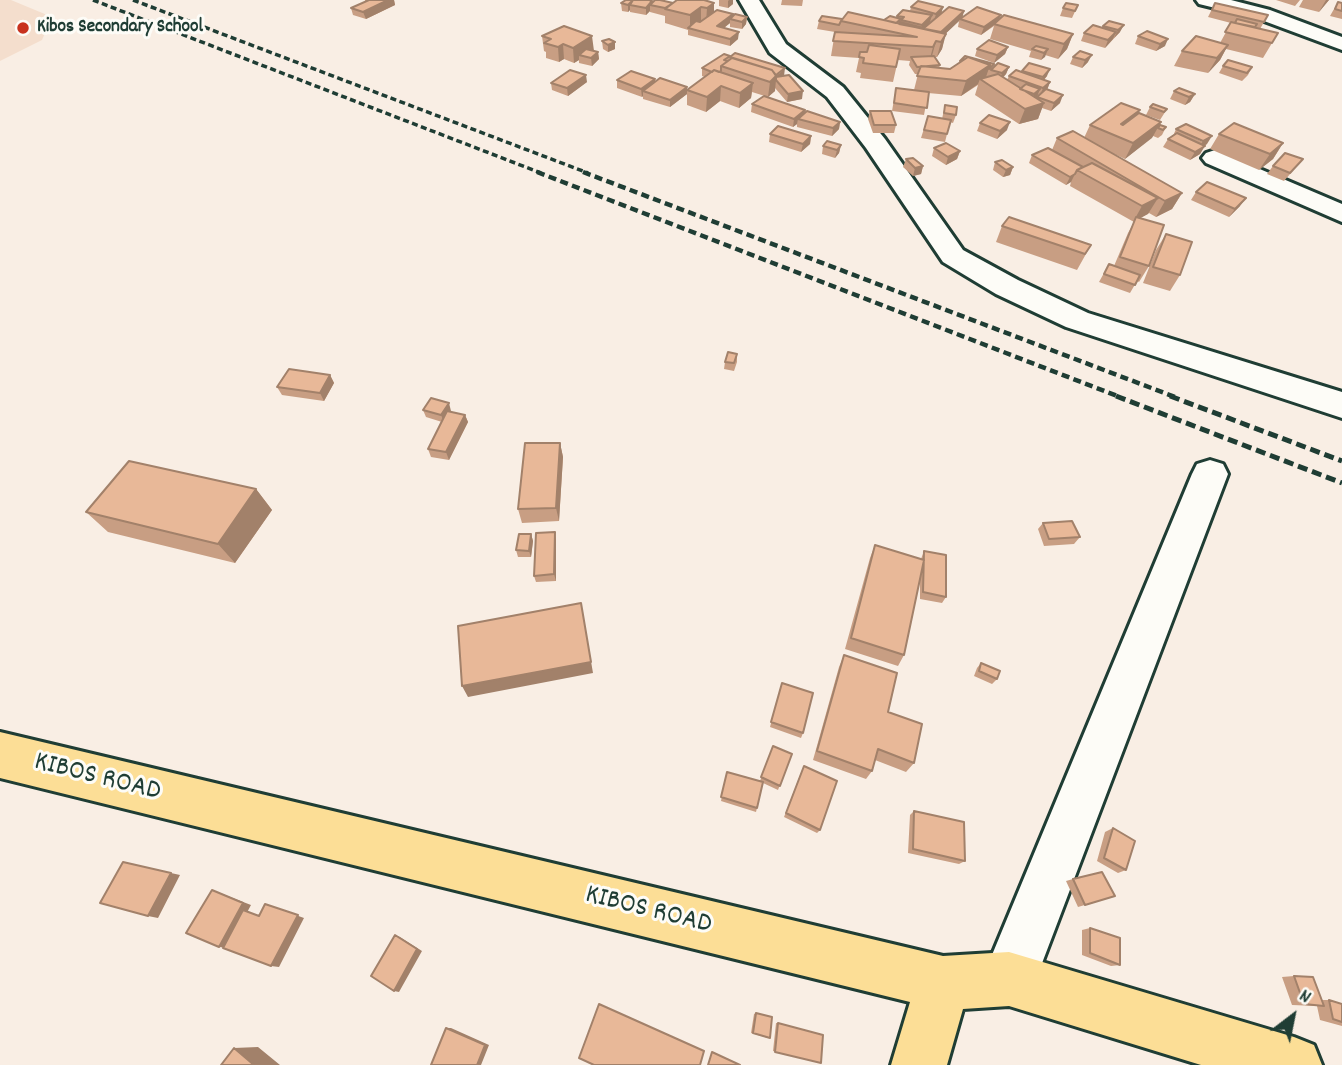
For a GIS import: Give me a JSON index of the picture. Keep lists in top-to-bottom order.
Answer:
{
  "streets": {
    "main road": ["KIBOS ROAD"]
  },
  "places": ["Kibos Secondary School"],
  "north": "top right"
}
